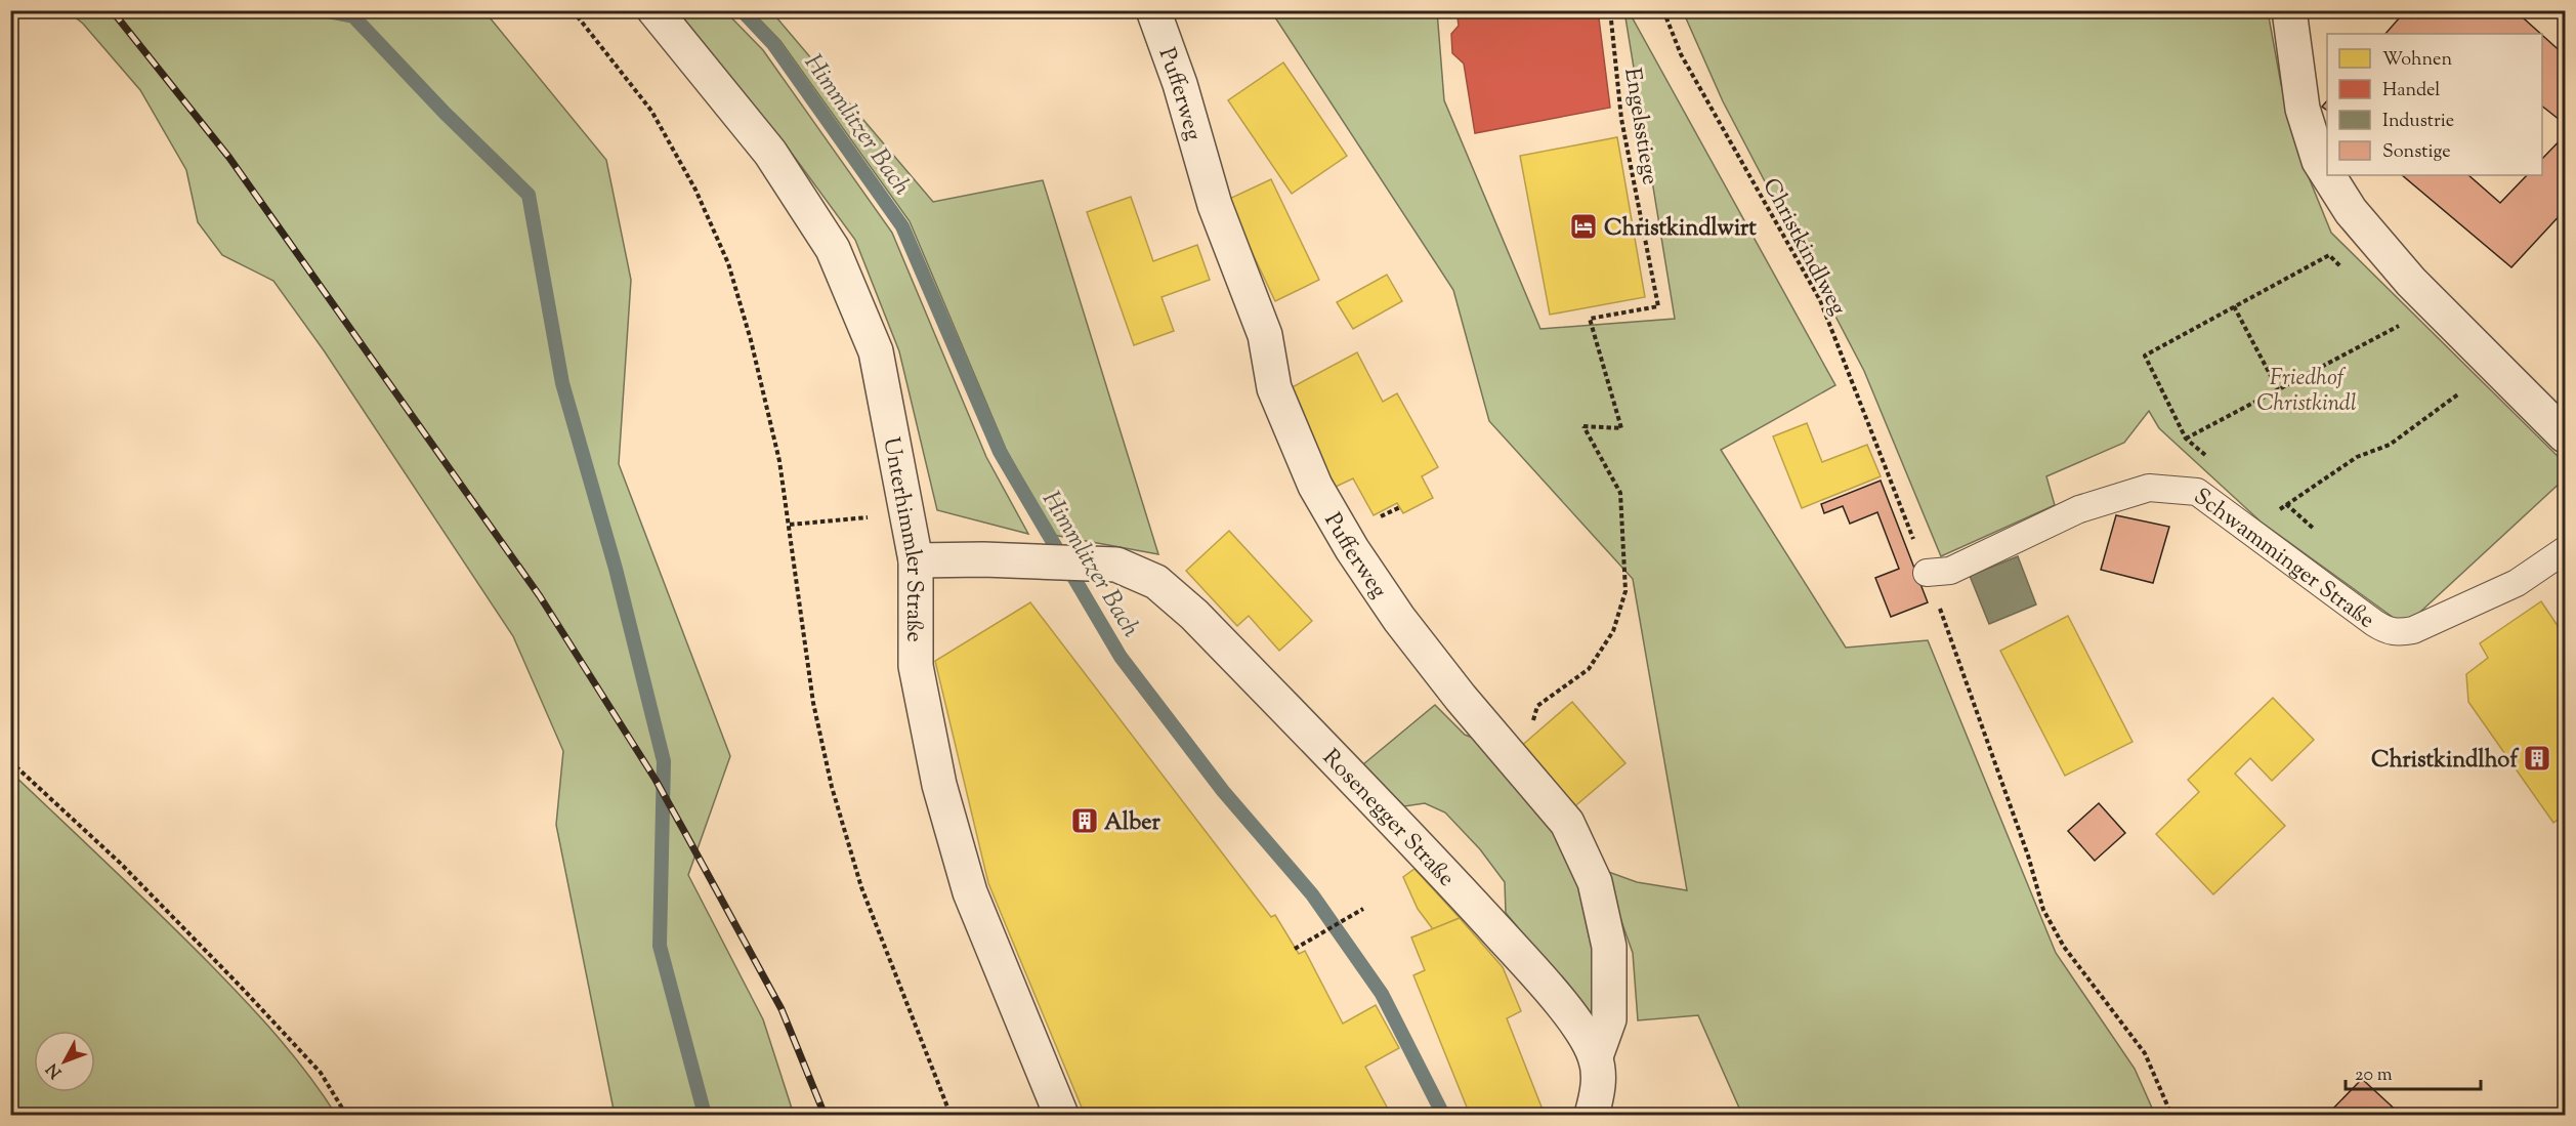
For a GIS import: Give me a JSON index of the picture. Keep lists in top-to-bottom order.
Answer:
{
  "streets": {
    "street": ["Pufferweg", "Unterhimmler Straße", "Rosenegger Straße"],
    "lane": ["Schwamminger Straße"],
    "path": ["Engelsstiege", "Christkindlweg"]
  },
  "crossings": [
    ["Pufferweg", "Engelsstiege"],
    ["Pufferweg", "Rosenegger Straße"],
    ["Christkindlweg", "Schwamminger Straße"],
    ["Unterhimmler Straße", "Rosenegger Straße"]
  ],
  "water": ["Himmlitzer Bach"],
  "parks": ["Friedhof Christkindl"],
  "places": {
    "hotel": ["Christkindlwirt"],
    "building": ["Christkindlhof", "Alber"]
  },
  "legend": [
    "Wohnen",
    "Handel",
    "Industrie",
    "Sonstige"
  ],
  "scale_bar": "20 m",
  "north": "bottom left"
}
